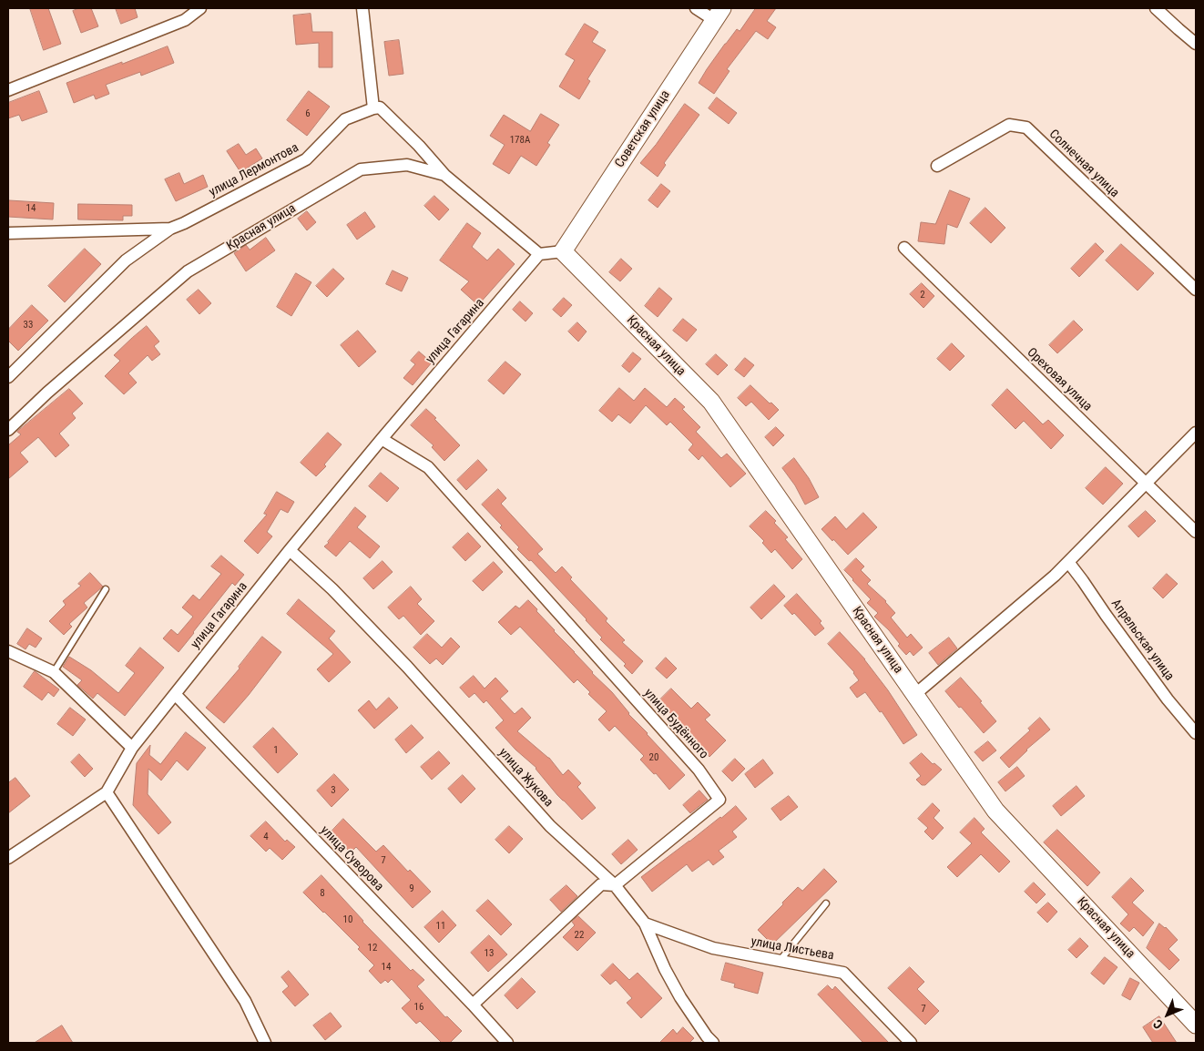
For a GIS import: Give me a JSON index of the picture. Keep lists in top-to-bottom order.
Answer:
{
  "streets": {
    "main road": ["Советская улица", "Красная улица"],
    "street": [
      "Солнечная улица",
      "улица Лермонтова",
      "улица Гагарина",
      "Ореховая улица",
      "Апрельская улица",
      "улица Будённого",
      "улица Жукова",
      "улица Суворова",
      "улица Листьева"
    ]
  },
  "crossings": [
    ["Советская улица", "Красная улица"],
    ["Красная улица", "улица Гагарина"],
    ["улица Гагарина", "улица Будённого"],
    ["улица Гагарина", "улица Жукова"],
    ["улица Гагарина", "улица Суворова"],
    ["улица Будённого", "улица Жукова"],
    ["улица Будённого", "улица Суворова"],
    ["улица Жукова", "улица Листьева"]
  ],
  "house_numbers": [
    "6",
    "178А",
    "14",
    "2",
    "33",
    "1",
    "20",
    "3",
    "4",
    "7",
    "9",
    "8",
    "10",
    "11",
    "22",
    "12",
    "13",
    "14",
    "16",
    "7"
  ],
  "north": "bottom left"
}
